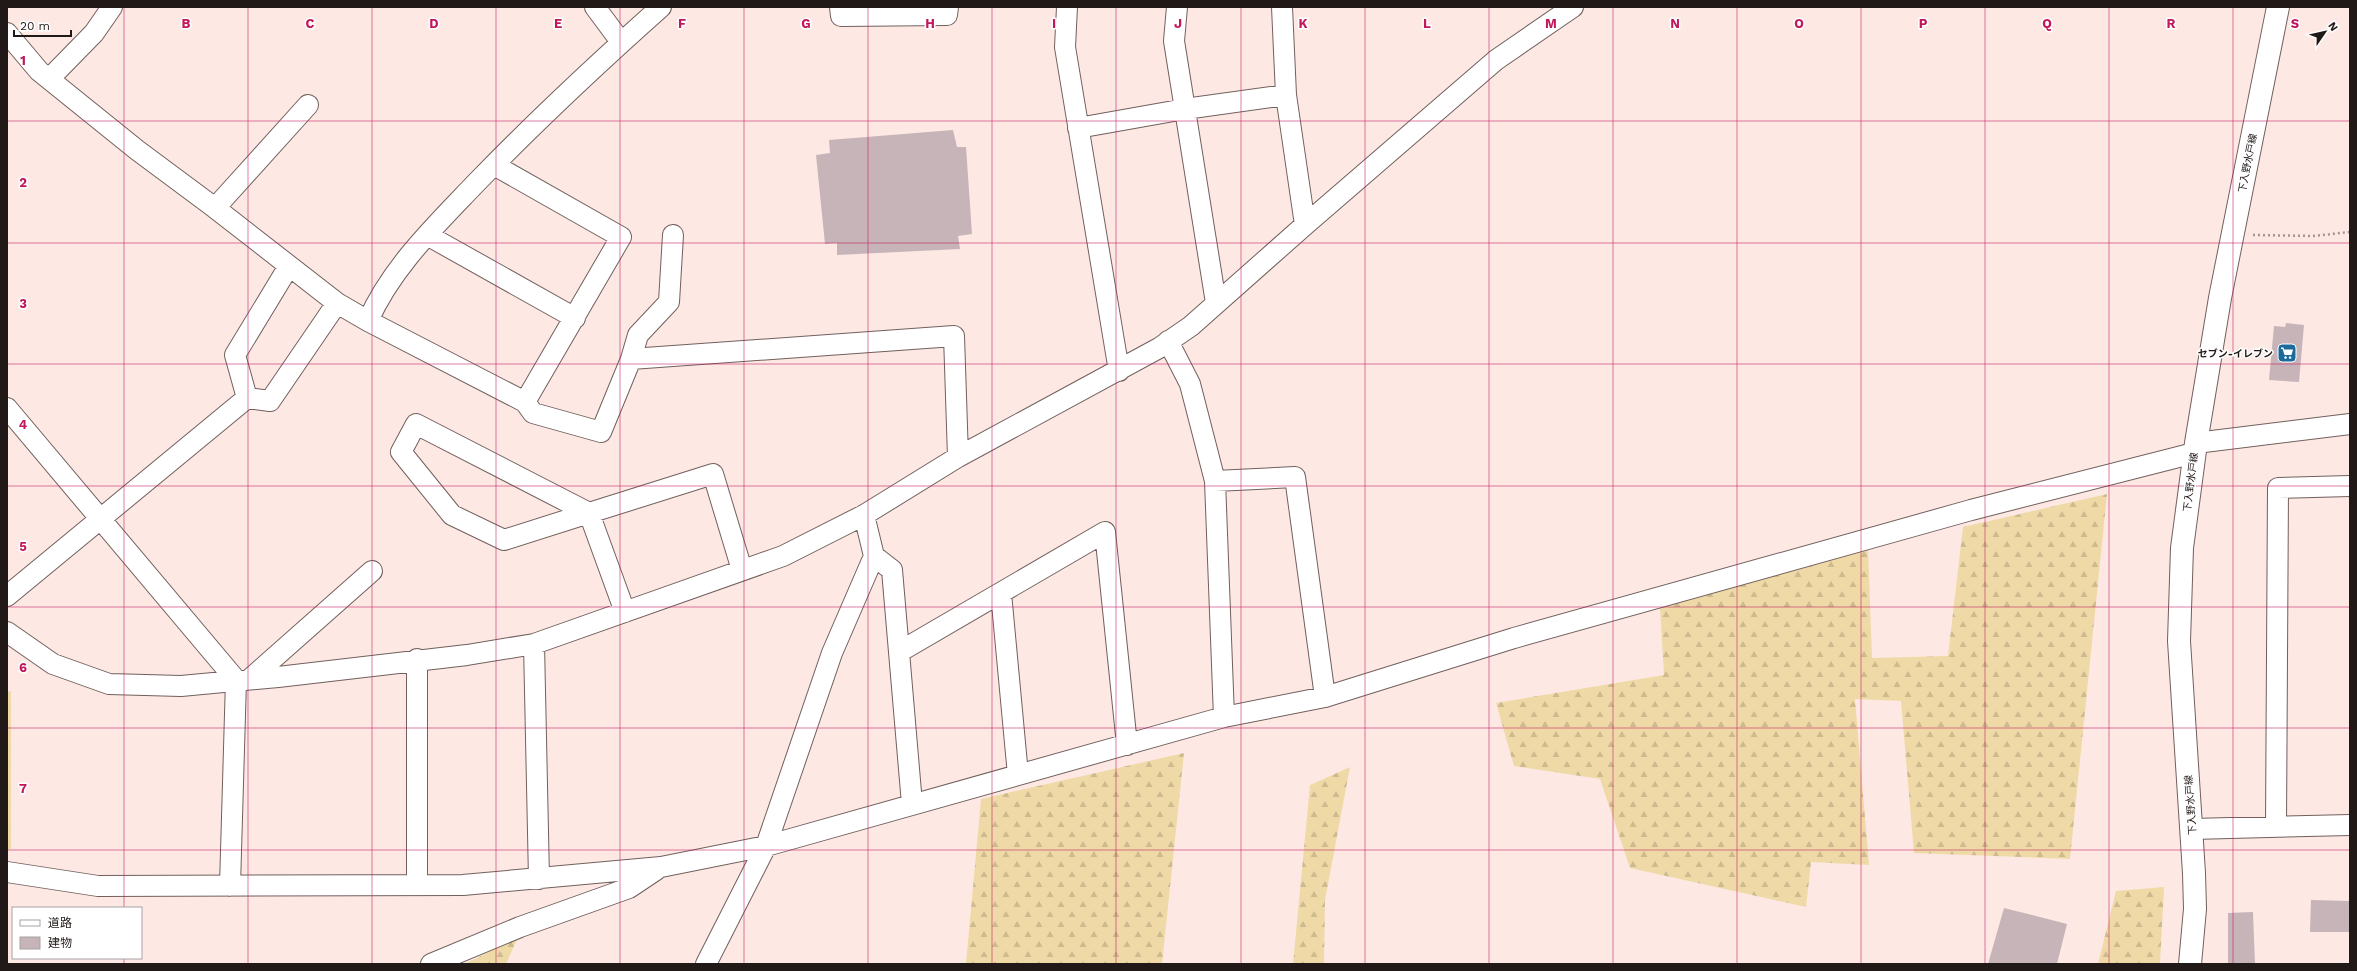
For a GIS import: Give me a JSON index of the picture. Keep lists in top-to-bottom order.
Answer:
{
  "streets": {
    "main road": ["下入野水戸線"]
  },
  "places": {
    "supermarket": ["セブン-イレブン"]
  },
  "legend": ["道路", "建物"],
  "scale_bar": "20 m",
  "north": "top right",
  "grid": {
    "columns": [
      "B",
      "C",
      "D",
      "E",
      "F",
      "G",
      "H",
      "I",
      "J",
      "K",
      "L",
      "M",
      "N",
      "O",
      "P",
      "Q",
      "R",
      "S"
    ],
    "rows": [
      "1",
      "2",
      "3",
      "4",
      "5",
      "6",
      "7"
    ]
  }
}
